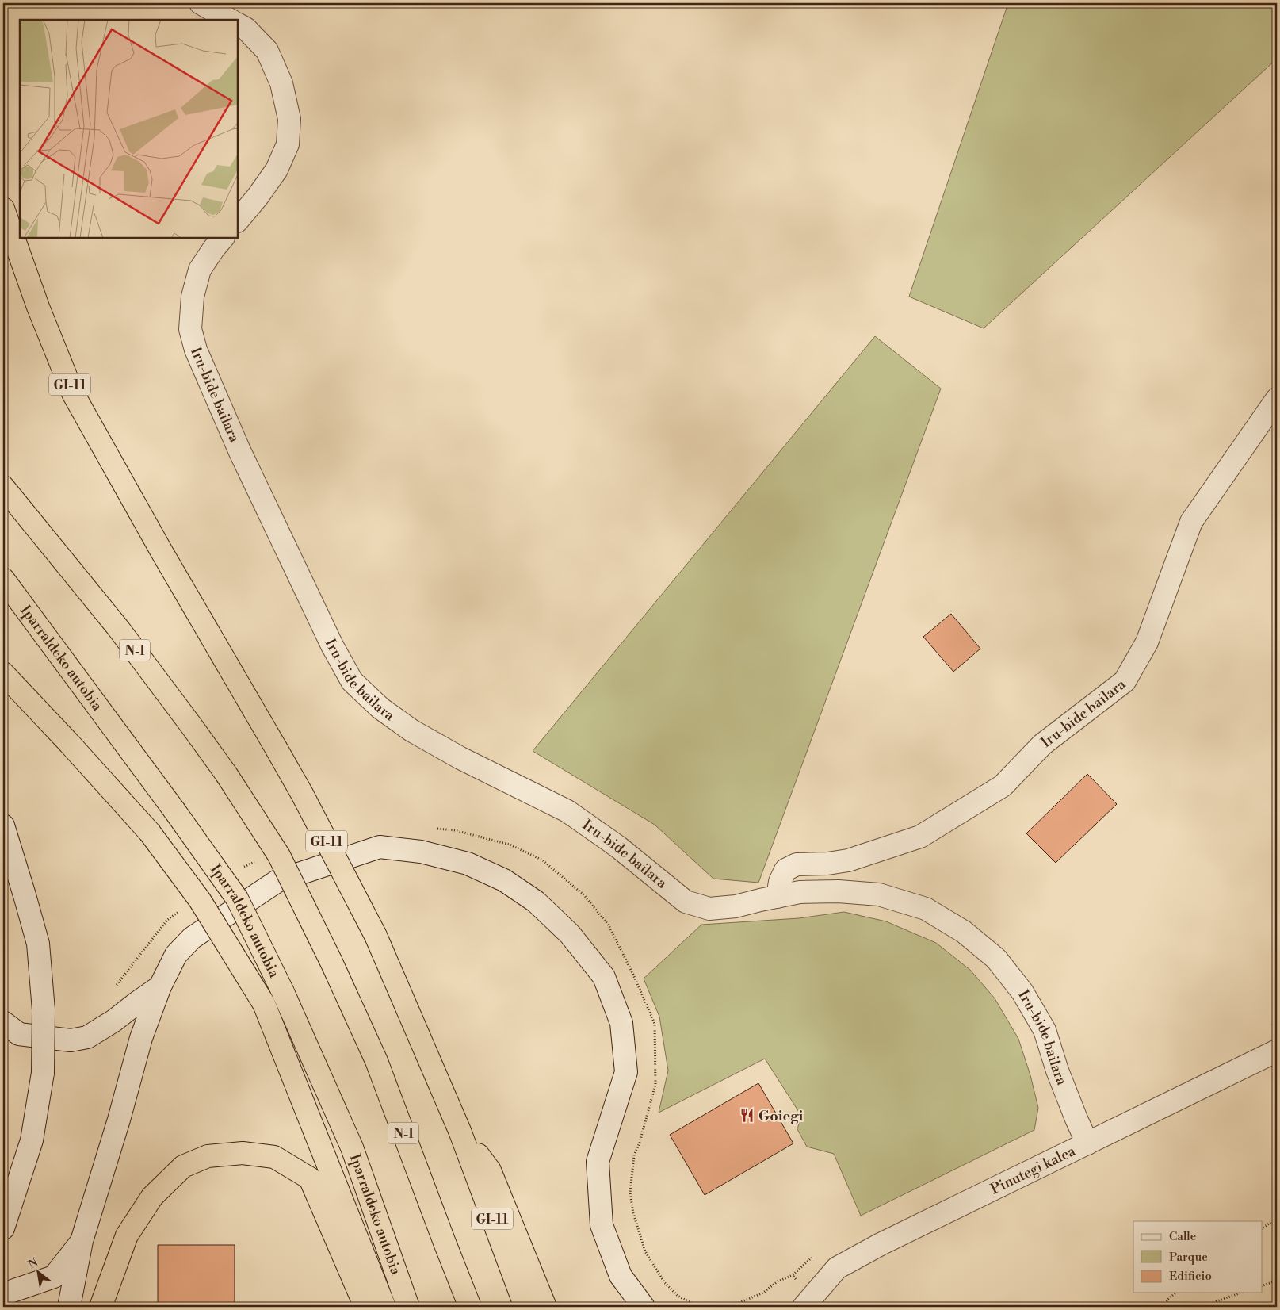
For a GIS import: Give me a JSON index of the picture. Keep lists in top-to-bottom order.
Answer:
{
  "streets": {
    "highway": ["GI-11", "N-I", "Iparraldeko autobia"],
    "street": ["Iru-bide bailara", "Pinutegi kalea"]
  },
  "crossings": [
    ["Iru-bide bailara", "Pinutegi kalea"]
  ],
  "places": {
    "restaurant": ["Goiegi"]
  },
  "legend": ["Calle", "Parque", "Edificio"],
  "north": "top left"
}
